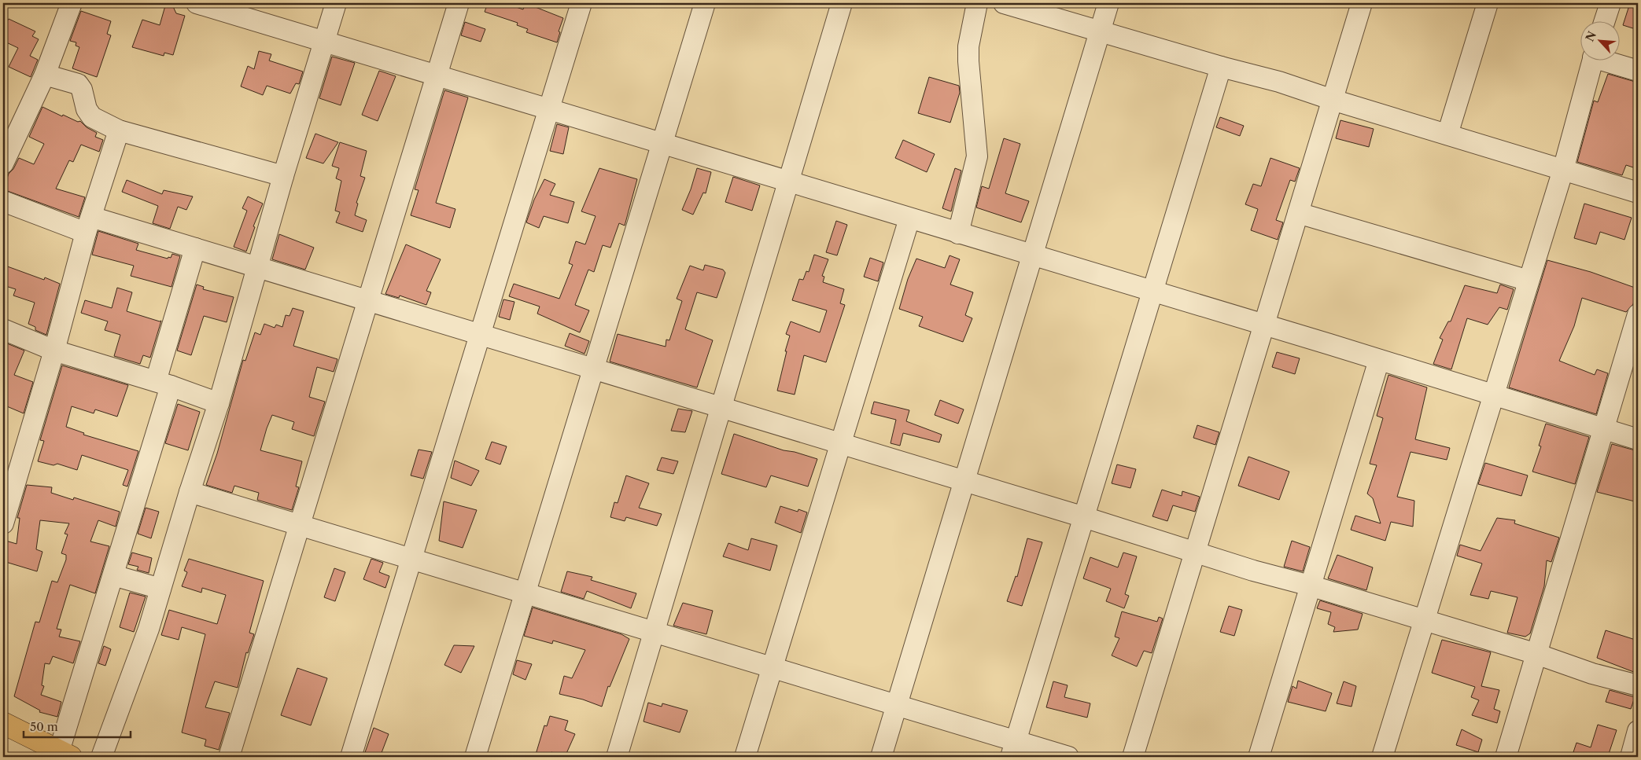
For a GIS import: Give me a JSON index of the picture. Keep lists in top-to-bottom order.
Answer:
{
  "scale_bar": "50 m",
  "north": "top left"
}
